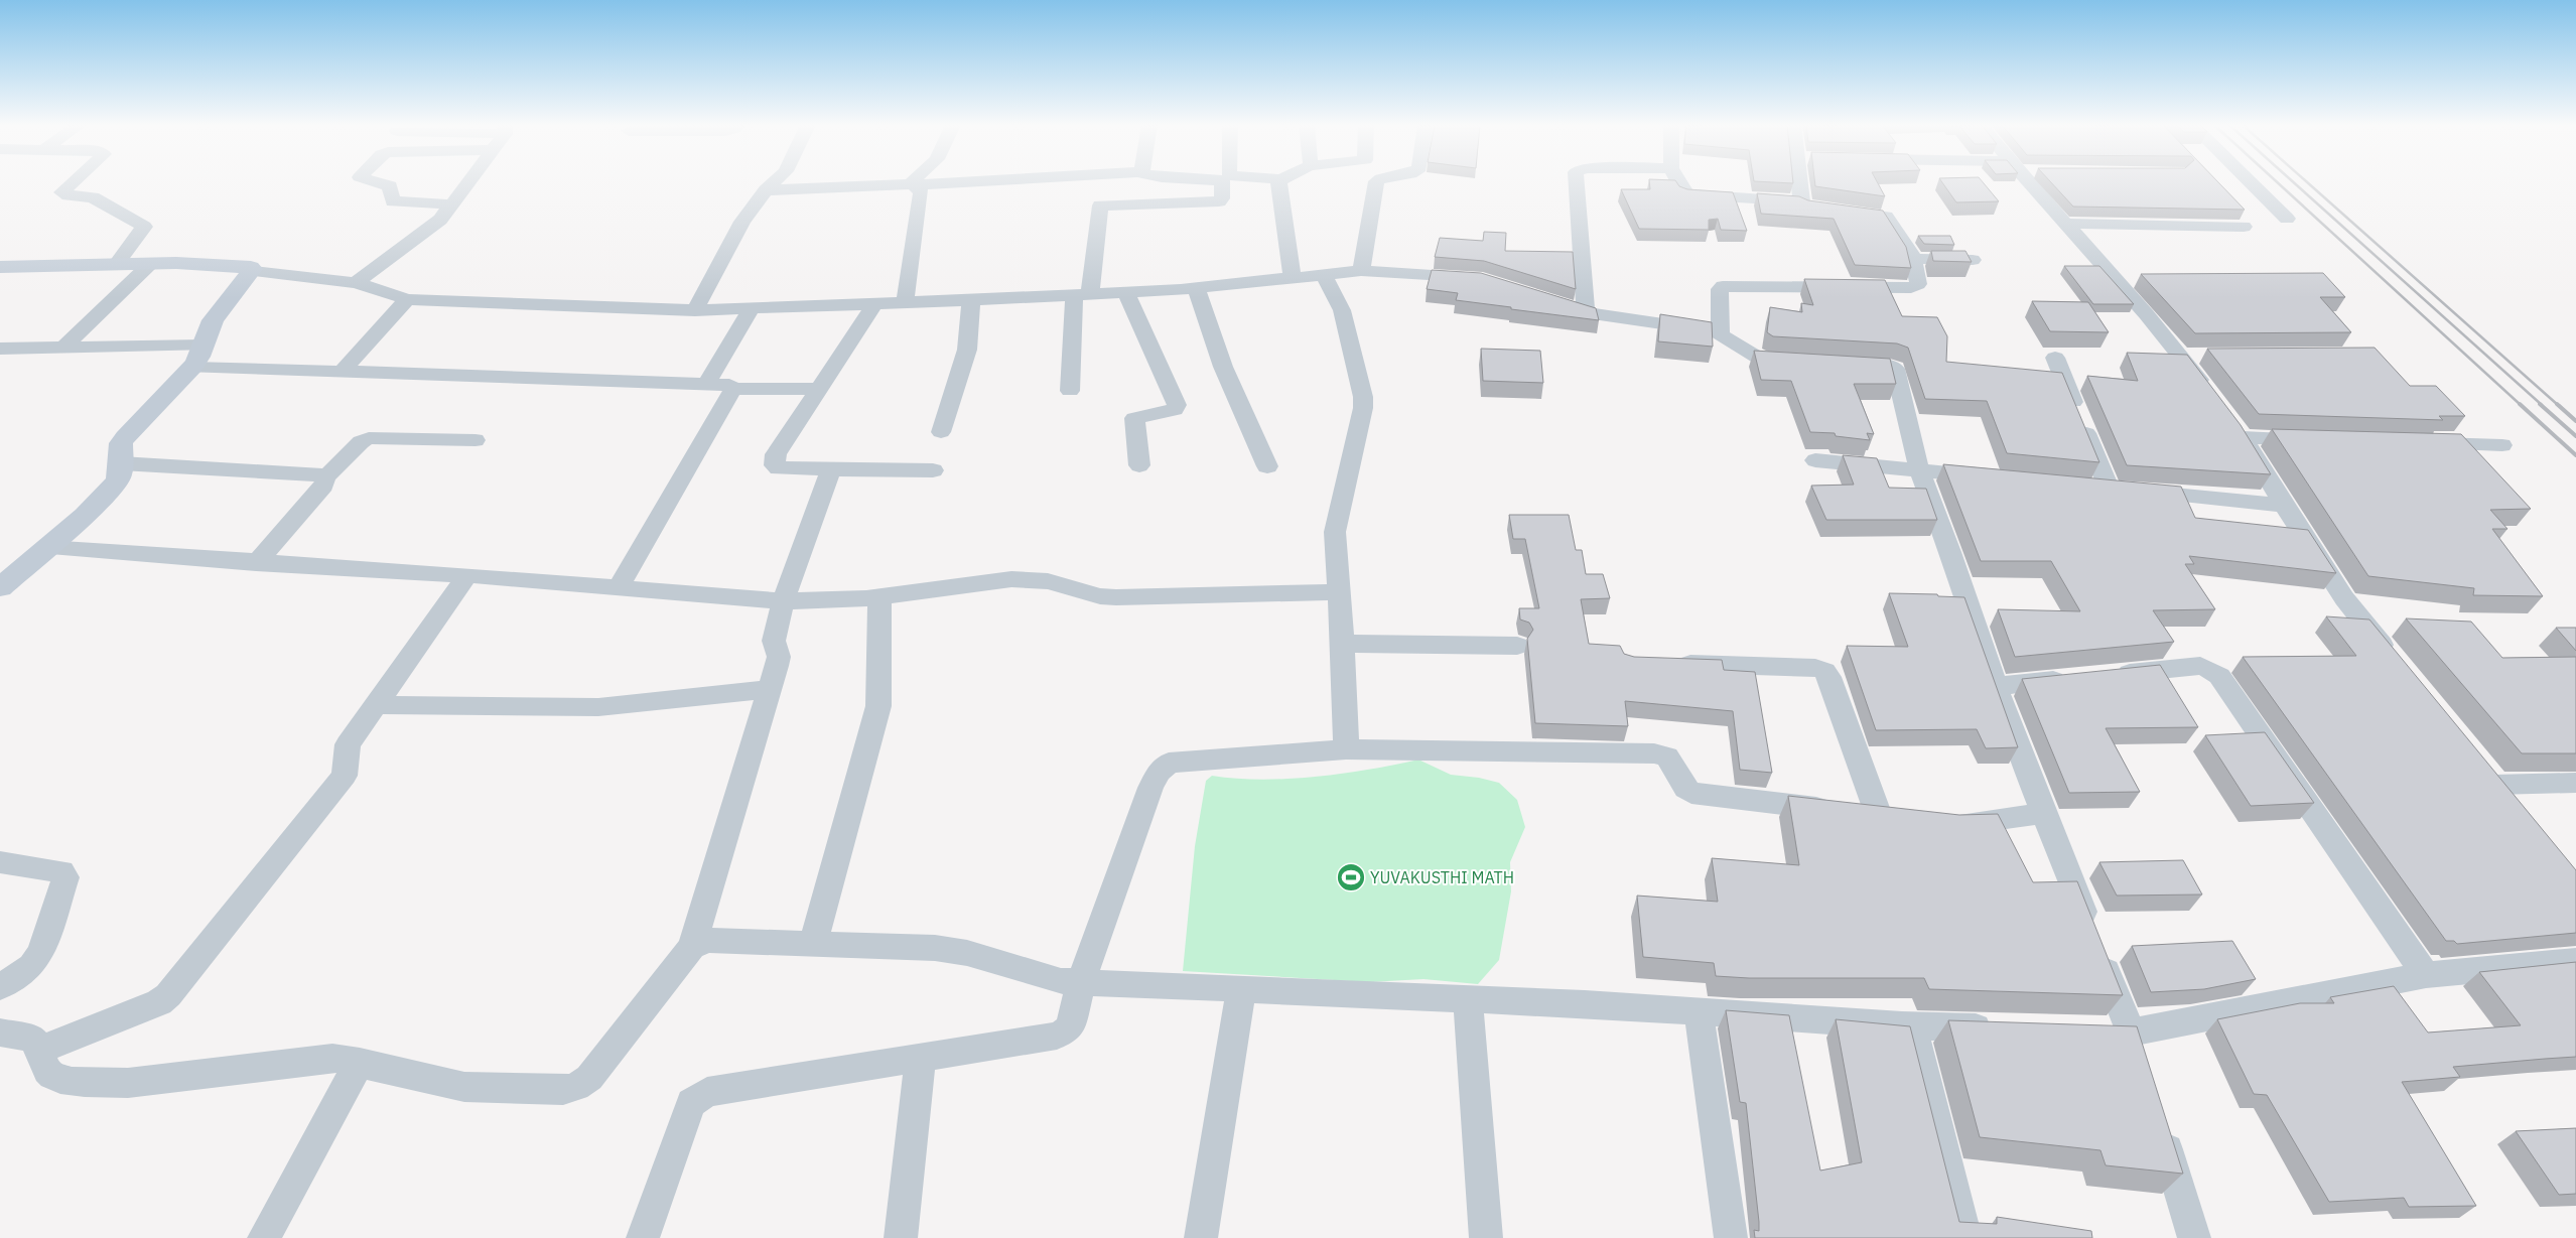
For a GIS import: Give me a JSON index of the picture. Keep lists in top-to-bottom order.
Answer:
{
  "places": {
    "sports": ["YUVAKUSTHI MATH"]
  }
}
